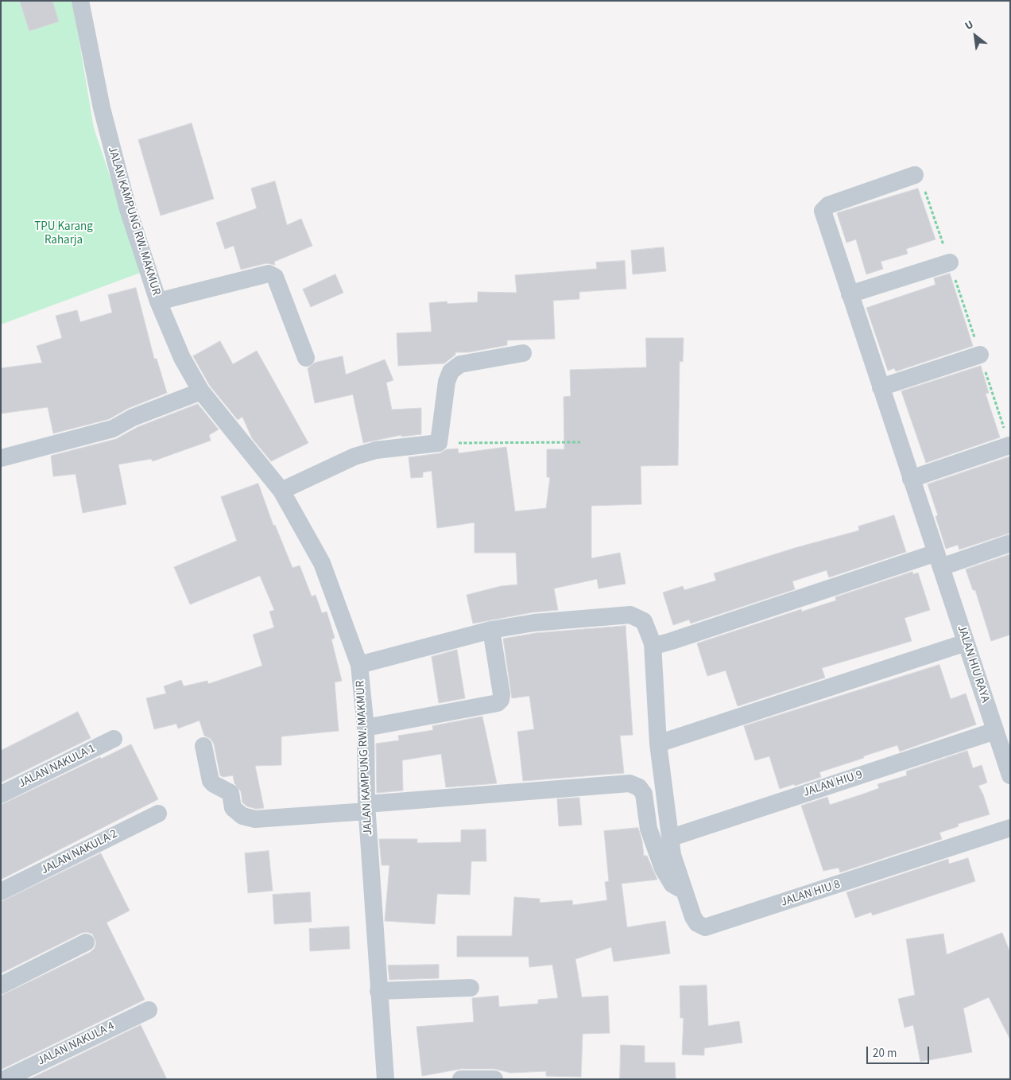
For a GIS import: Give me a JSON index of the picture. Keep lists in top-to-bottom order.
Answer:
{
  "streets": {
    "street": [
      "JALAN KAMPUNG RW. MAKMUR",
      "JALAN HIU RAYA",
      "JALAN NAKULA 1",
      "JALAN HIU 9",
      "JALAN NAKULA 2",
      "JALAN HIU 8",
      "JALAN NAKULA 4"
    ]
  },
  "crossings": [
    ["JALAN KAMPUNG RW. MAKMUR", "JALAN HIU 8"],
    ["JALAN HIU RAYA", "JALAN HIU 9"],
    ["JALAN HIU 9", "JALAN HIU 8"]
  ],
  "parks": ["TPU Karang Raharja"],
  "scale_bar": "20 m",
  "north": "top left"
}
